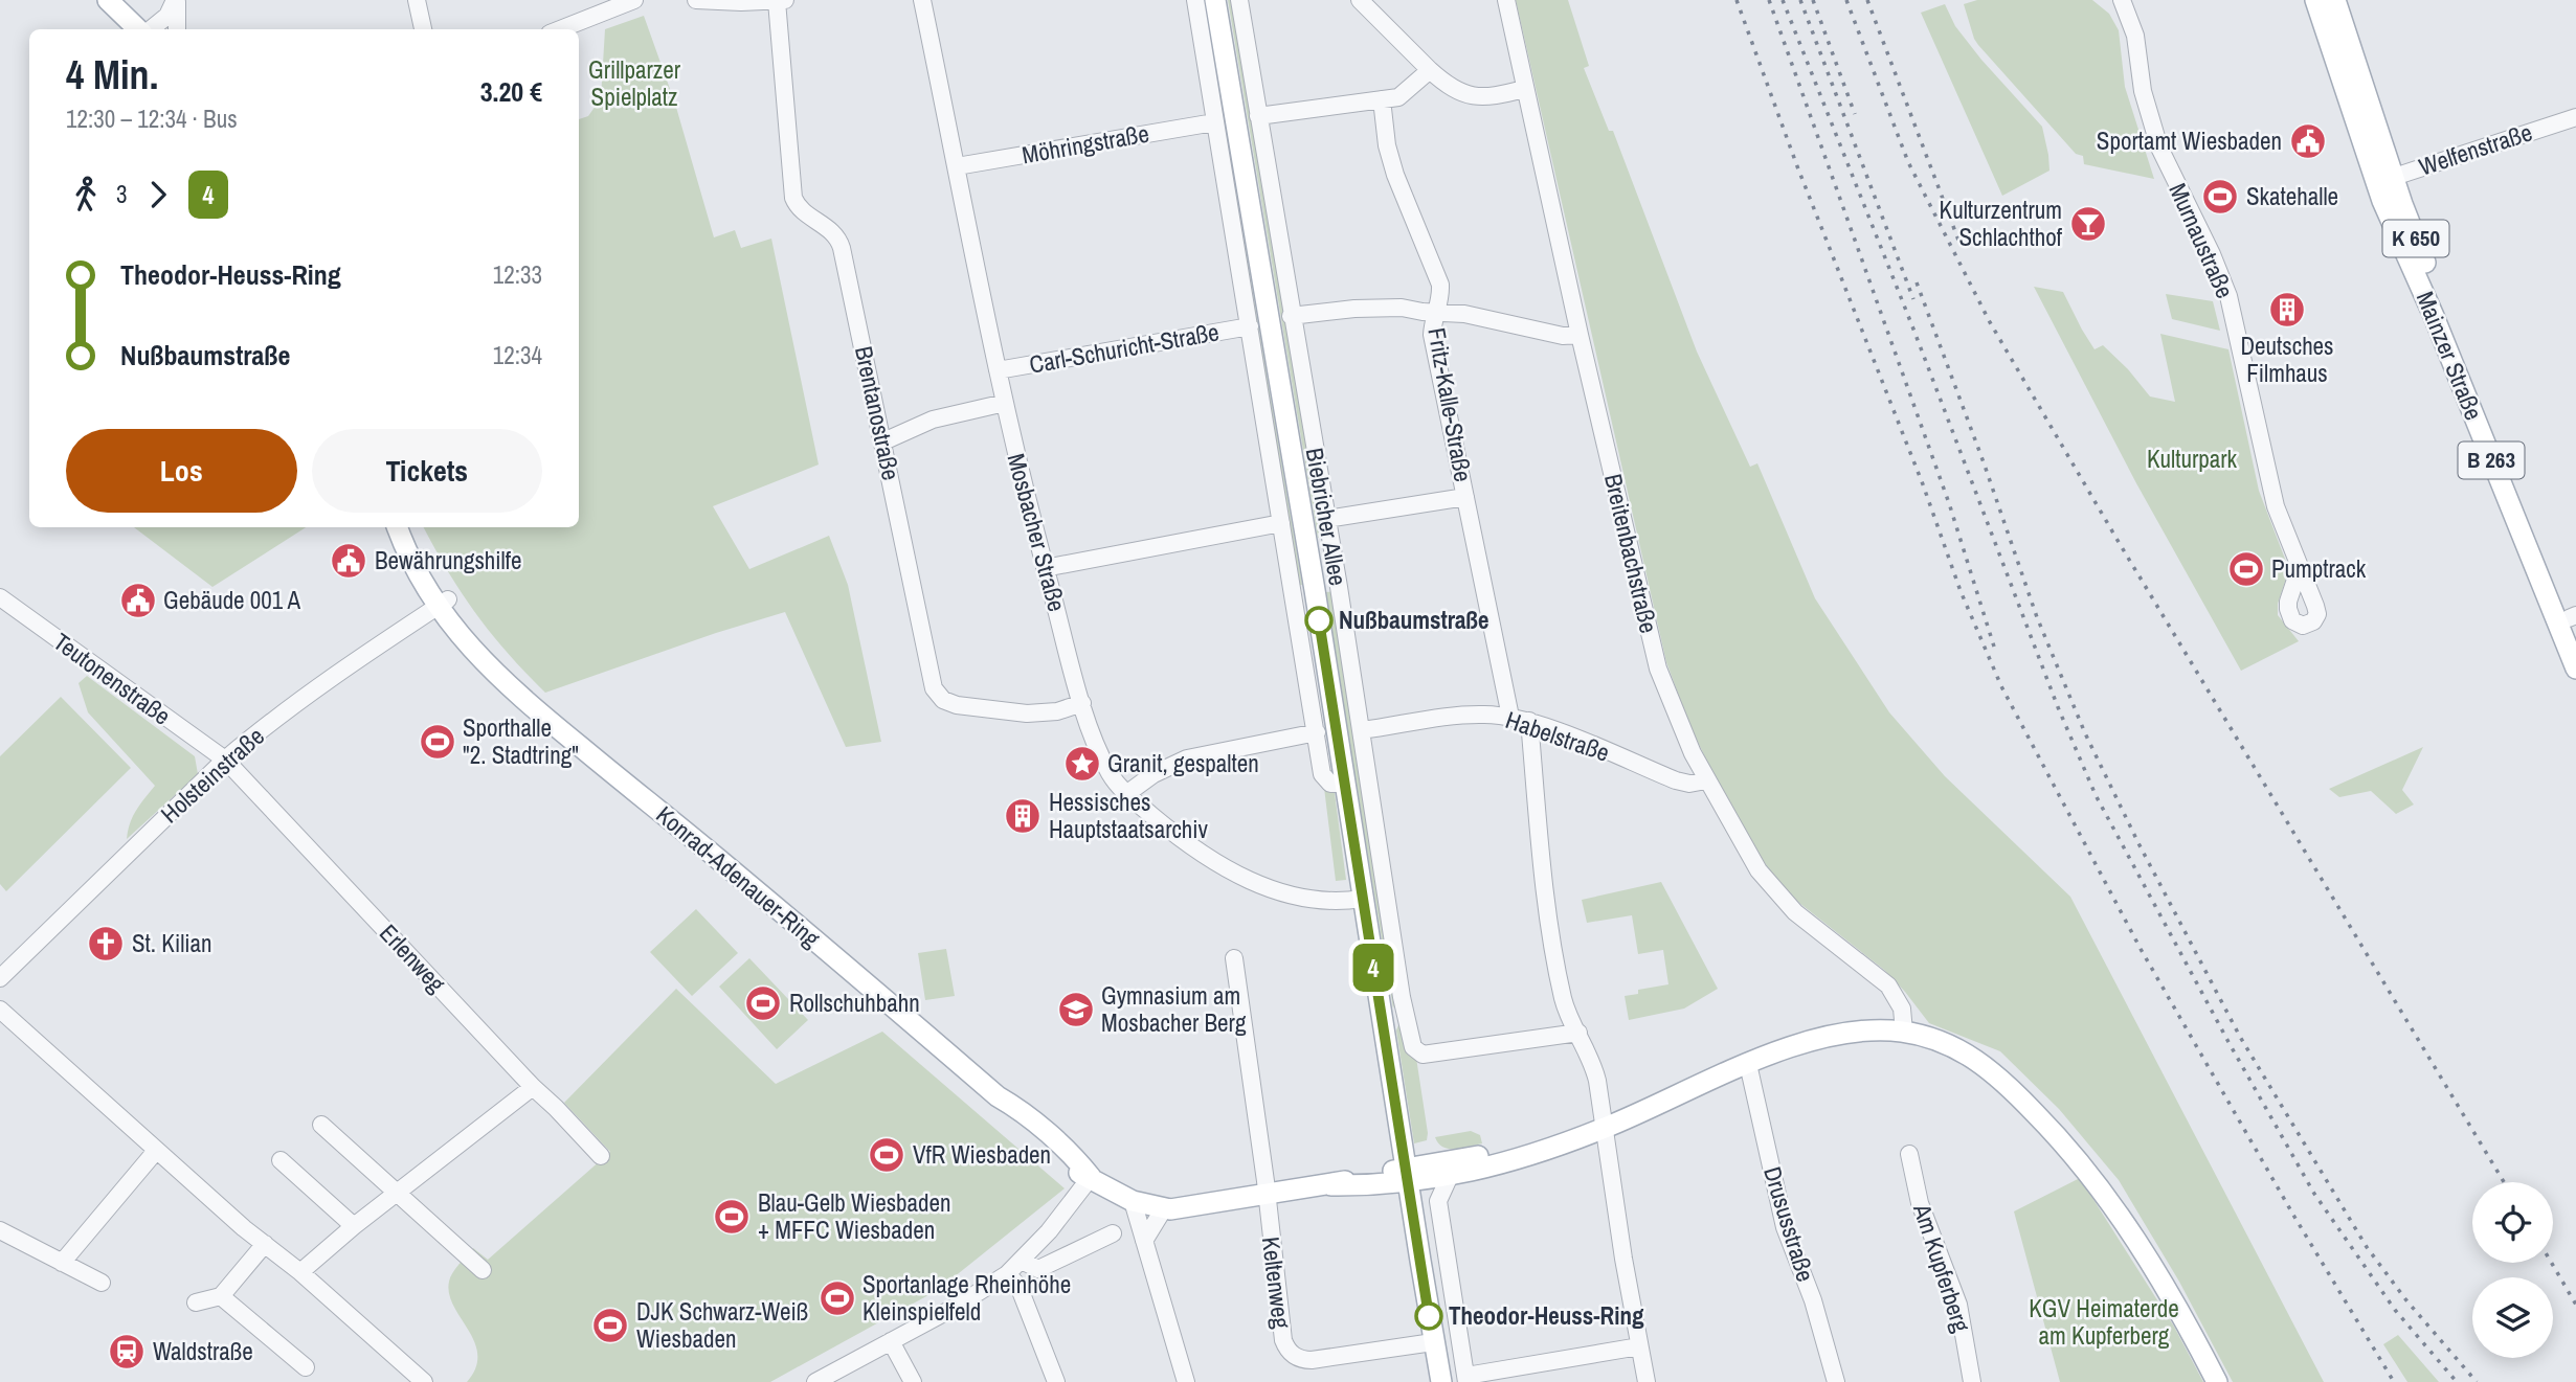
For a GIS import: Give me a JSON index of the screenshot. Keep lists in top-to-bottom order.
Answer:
{
  "streets": {
    "main road": [
      "K 650",
      "Mainzer Straße",
      "B 263",
      "Biebricher Allee",
      "Konrad-Adenauer-Ring"
    ],
    "street": [
      "Möhringstraße",
      "Welfenstraße",
      "Murnaustraße",
      "Carl-Schuricht-Straße",
      "Fritz-Kalle-Straße",
      "Brentanostraße",
      "Mosbacher Straße",
      "Breitenbachstraße",
      "Teutonenstraße",
      "Habelstraße",
      "Holsteinstraße",
      "Erlenweg",
      "Drususstraße",
      "Am Kupferberg",
      "Keltenweg"
    ]
  },
  "crossings": [
    ["Möhringstraße", "Biebricher Allee"],
    ["Möhringstraße", "Mosbacher Straße"],
    ["Welfenstraße", "Mainzer Straße"],
    ["Carl-Schuricht-Straße", "Biebricher Allee"],
    ["Carl-Schuricht-Straße", "Mosbacher Straße"],
    ["Fritz-Kalle-Straße", "Habelstraße"],
    ["Brentanostraße", "Mosbacher Straße"],
    ["Biebricher Allee", "Mosbacher Straße"],
    ["Biebricher Allee", "Habelstraße"],
    ["Biebricher Allee", "Konrad-Adenauer-Ring"],
    ["Biebricher Allee", "Keltenweg"],
    ["Breitenbachstraße", "Habelstraße"],
    ["Teutonenstraße", "Holsteinstraße"],
    ["Teutonenstraße", "Erlenweg"],
    ["Holsteinstraße", "Konrad-Adenauer-Ring"],
    ["Holsteinstraße", "Erlenweg"],
    ["Konrad-Adenauer-Ring", "Keltenweg"]
  ],
  "parks": ["Grillparzer Spielplatz", "Kulturpark", "KGV Heimaterde am Kupferberg"],
  "places": {
    "public building": ["Sportamt Wiesbaden", "Bewährungshilfe", "Gebäude 001 A"],
    "sports": [
      "Skatehalle",
      "Pumptrack",
      "Sporthalle \"2. Stadtring\"",
      "Rollschuhbahn",
      "VfR Wiesbaden",
      "Blau-Gelb Wiesbaden + MFFC Wiesbaden",
      "Sportanlage Rheinhöhe Kleinspielfeld",
      "DJK Schwarz-Weiß Wiesbaden"
    ],
    "bar": ["Kulturzentrum Schlachthof"],
    "building": ["Deutsches Filmhaus", "Hessisches Hauptstaatsarchiv"],
    "other": ["Nußbaumstraße", "Theodor-Heuss-Ring"],
    "place": ["Granit, gespalten"],
    "church": ["St. Kilian"],
    "school or university": ["Gymnasium am Mosbacher Berg"],
    "station": ["Waldstraße"]
  },
  "lines": ["bus line 4"],
  "page": {
    "on_map": "4",
    "heading": ["4 Min.", "12:30 – 12:34 · Bus", "3.20 €"],
    "legs": ["3", "4"],
    "list": [
      {
        "name": "Theodor-Heuss-Ring",
        "value": "12:33"
      },
      {
        "name": "Nußbaumstraße",
        "value": "12:34"
      }
    ],
    "buttons": ["Los", "Tickets"]
  }
}
